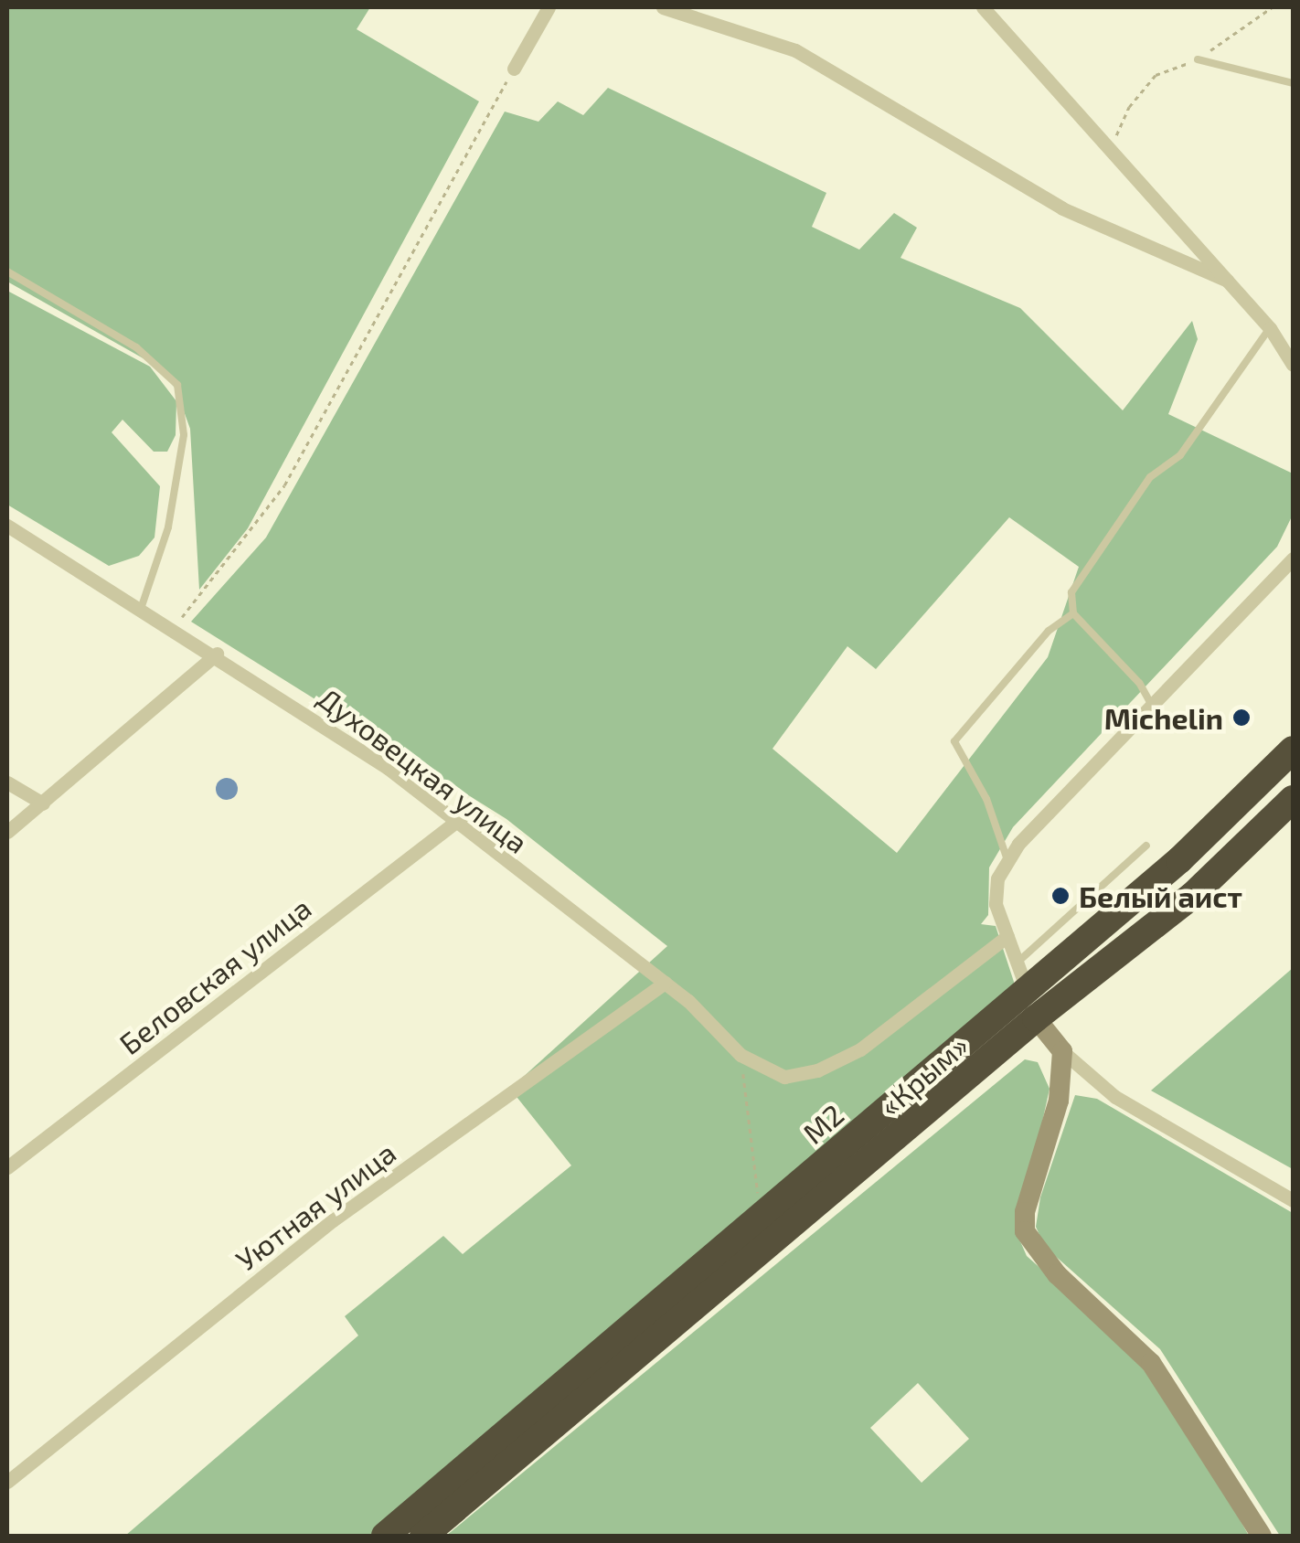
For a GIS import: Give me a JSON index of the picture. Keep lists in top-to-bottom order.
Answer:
{
  "streets": {
    "highway": ["«Крым»", "М2"],
    "street": ["Духовецкая улица", "Беловская улица", "Уютная улица"]
  },
  "crossings": [
    ["Духовецкая улица", "Беловская улица"],
    ["Духовецкая улица", "Уютная улица"]
  ],
  "places": ["Michelin", "Белый аист"]
}
